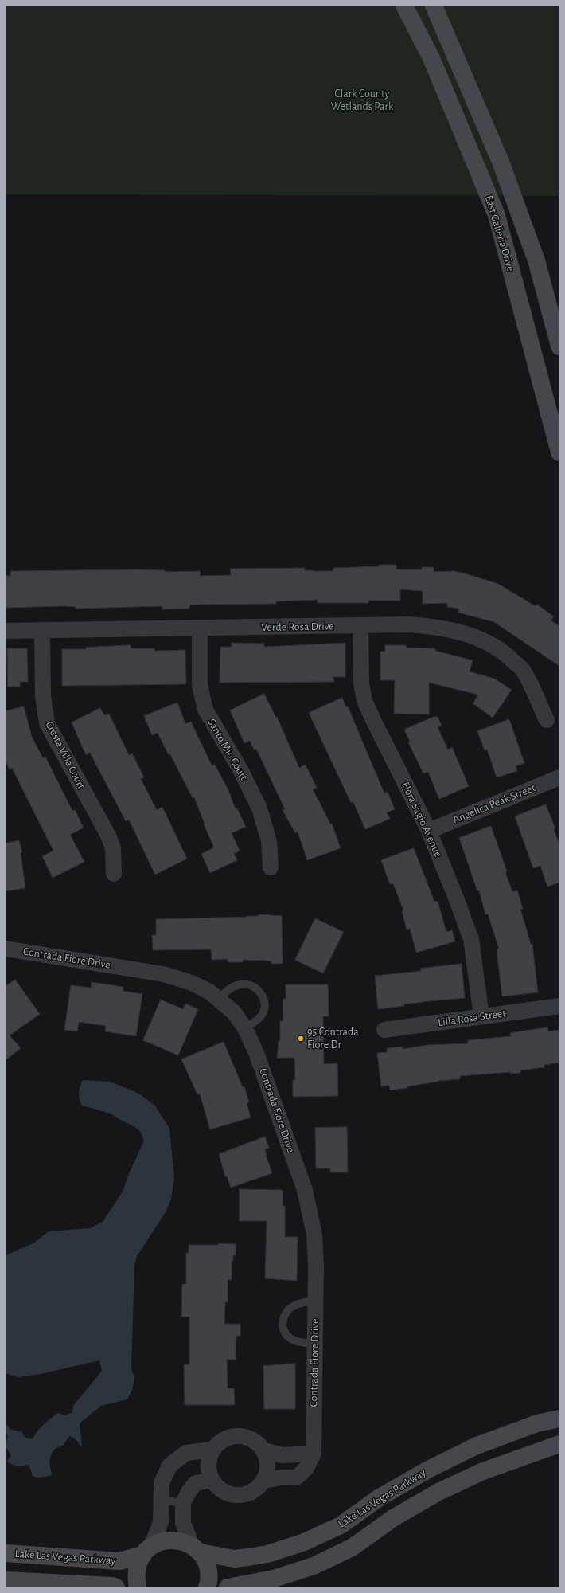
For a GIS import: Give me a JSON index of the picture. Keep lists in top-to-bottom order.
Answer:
{
  "streets": {
    "main road": ["East Galleria Drive", "Lake Las Vegas Parkway"],
    "street": [
      "Verde Rosa Drive",
      "Santo Mio Court",
      "Cresta Villa Court",
      "Angelica Peak Street",
      "Flora Sagio Avenue",
      "Contrada Fiore Drive",
      "Lilla Rosa Street"
    ]
  },
  "crossings": [
    ["Verde Rosa Drive", "Santo Mio Court"],
    ["Verde Rosa Drive", "Cresta Villa Court"],
    ["Verde Rosa Drive", "Flora Sagio Avenue"],
    ["Angelica Peak Street", "Flora Sagio Avenue"],
    ["Flora Sagio Avenue", "Lilla Rosa Street"]
  ],
  "parks": ["Clark County Wetlands Park"],
  "places": ["95 Contrada Fiore Dr"]
}
